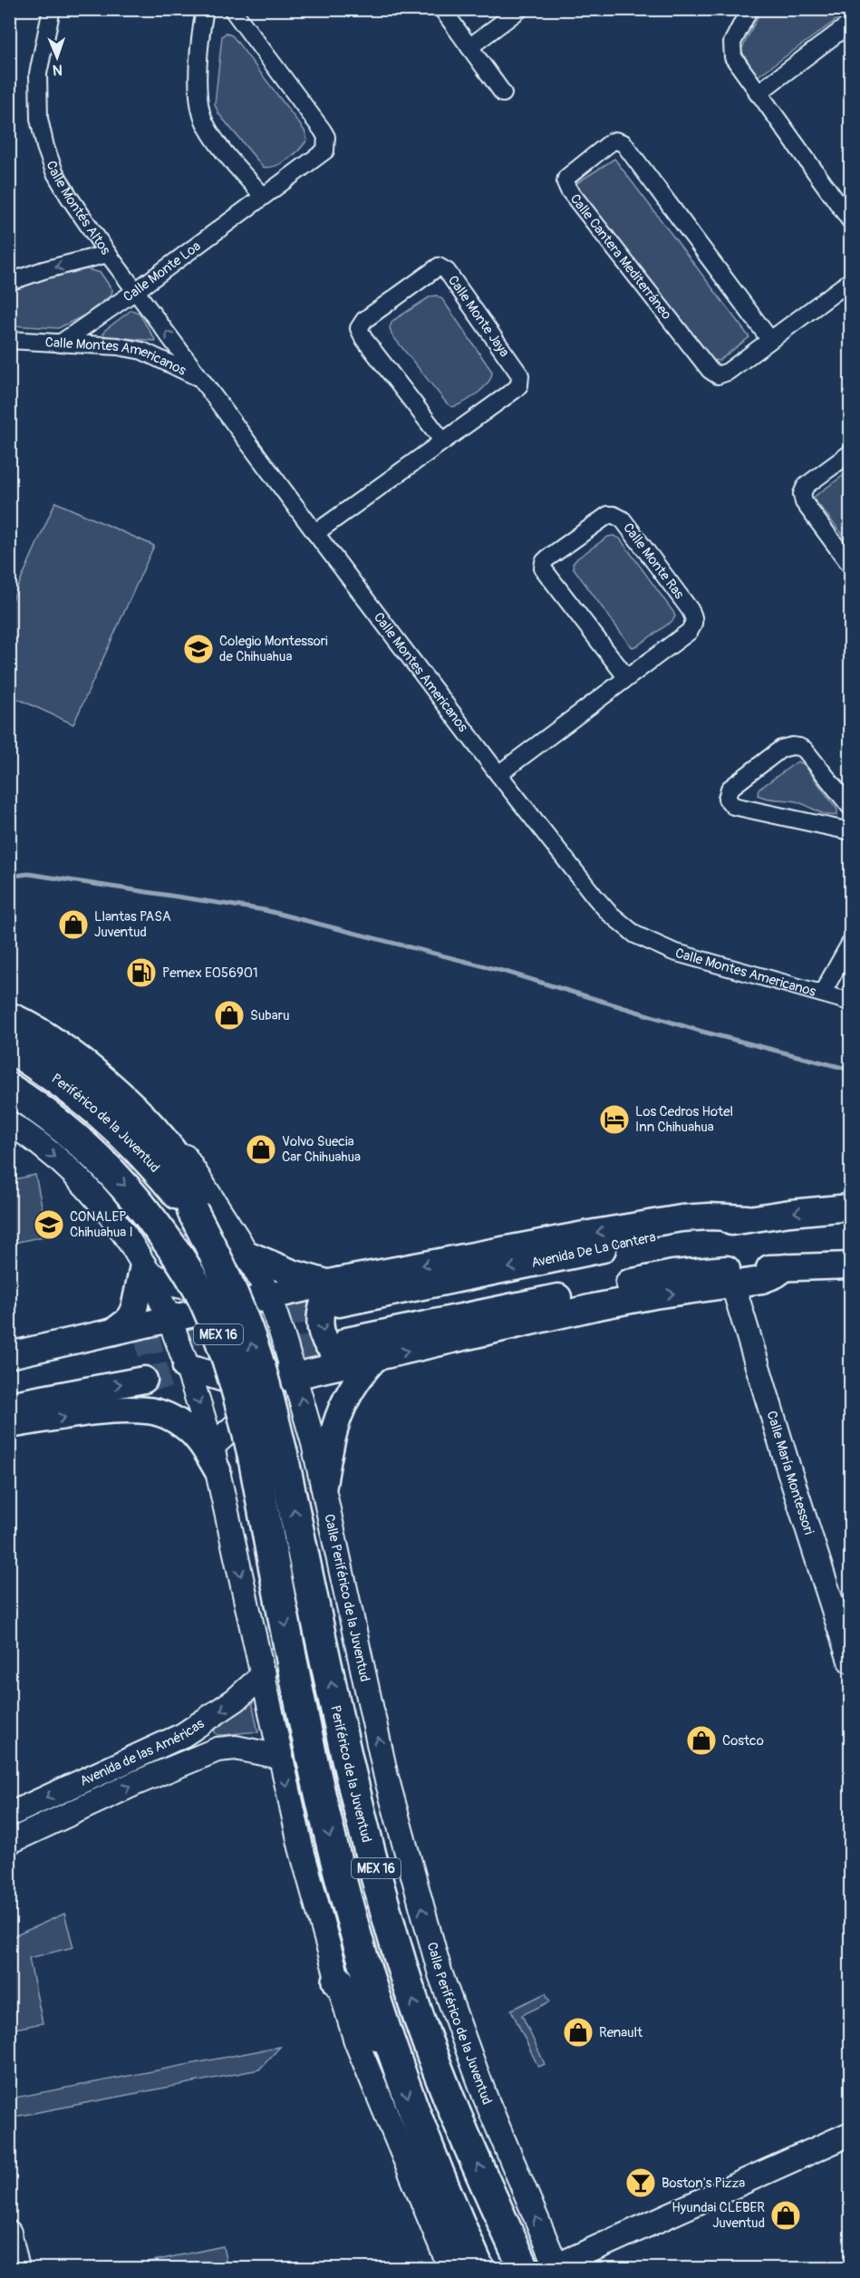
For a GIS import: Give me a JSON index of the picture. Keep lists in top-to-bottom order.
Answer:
{
  "streets": {
    "highway": ["Periférico de la Juventud", "MEX 16"],
    "main road": ["Calle María Montessori", "Calle Periférico de la Juventud", "Avenida de las Américas"],
    "street": [
      "Calle Montés Altos",
      "Calle Cantera Mediterráneo",
      "Calle Monte Loa",
      "Calle Monte Jaya",
      "Calle Montes Americanos",
      "Calle Monte Ras"
    ]
  },
  "crossings": [
    ["Calle Montés Altos", "Calle Monte Loa"],
    ["Calle Montés Altos", "Calle Montes Americanos"],
    ["Calle Monte Loa", "Calle Montes Americanos"],
    ["Calle Monte Jaya", "Calle Montes Americanos"],
    ["Calle Montes Americanos", "Calle Monte Ras"],
    ["Periférico de la Juventud", "MEX 16"]
  ],
  "places": {
    "school or university": ["Colegio Montessori de Chihuahua", "CONALEP Chihuahua I"],
    "shop": [
      "Llantas PASA Juventud",
      "Subaru",
      "Volvo Suecia Car Chihuahua",
      "Costco",
      "Renault",
      "Hyundai CLEBER Juventud"
    ],
    "fuel station": ["Pemex E056901"],
    "hotel": ["Los Cedros Hotel Inn Chihuahua"],
    "bar": ["Boston's Pizza"]
  },
  "north": "bottom"
}
